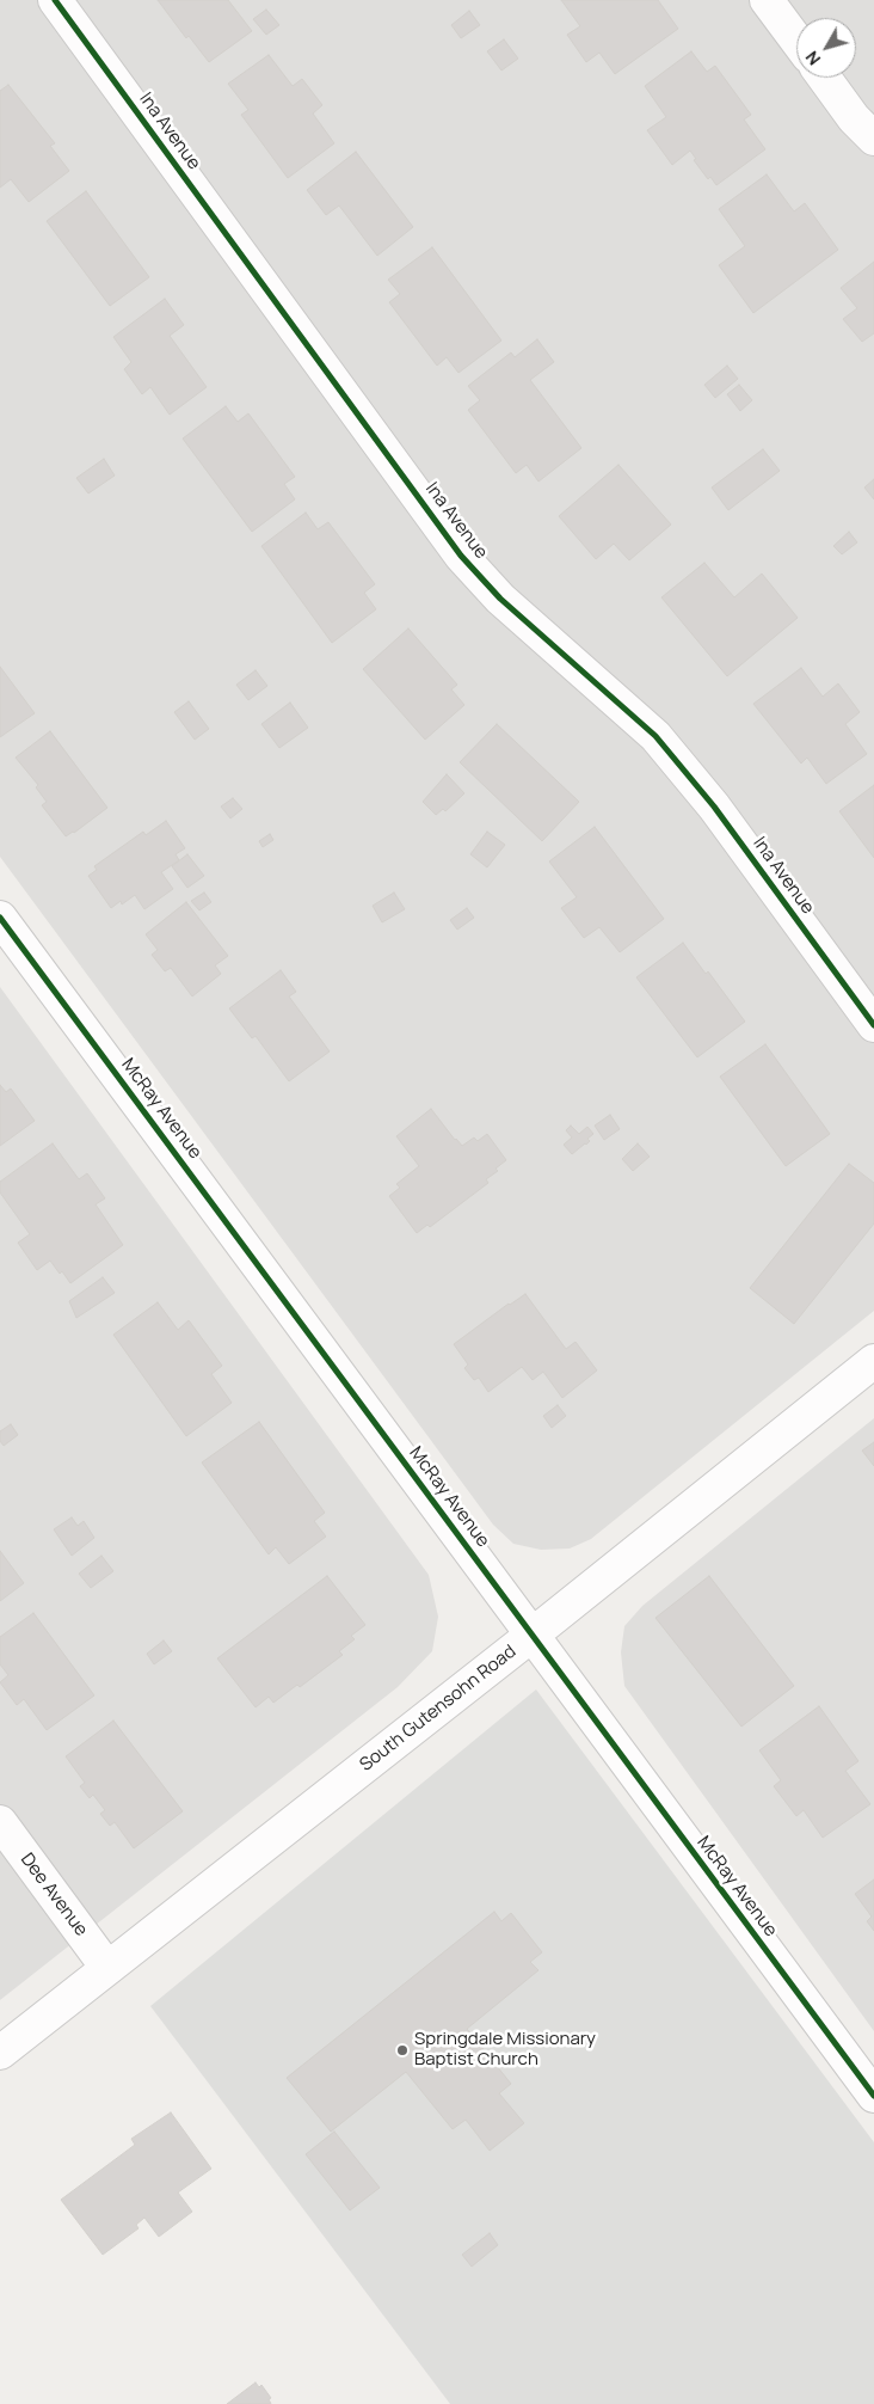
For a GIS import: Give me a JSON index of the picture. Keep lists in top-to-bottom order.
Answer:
{
  "streets": {
    "street": [
      "Ina Avenue",
      "McRay Avenue",
      "South Gutensohn Road",
      "Dee Avenue"
    ]
  },
  "crossings": [
    ["McRay Avenue", "South Gutensohn Road"],
    ["South Gutensohn Road", "Dee Avenue"]
  ],
  "places": ["Springdale Missionary Baptist Church"],
  "north": "bottom left"
}
